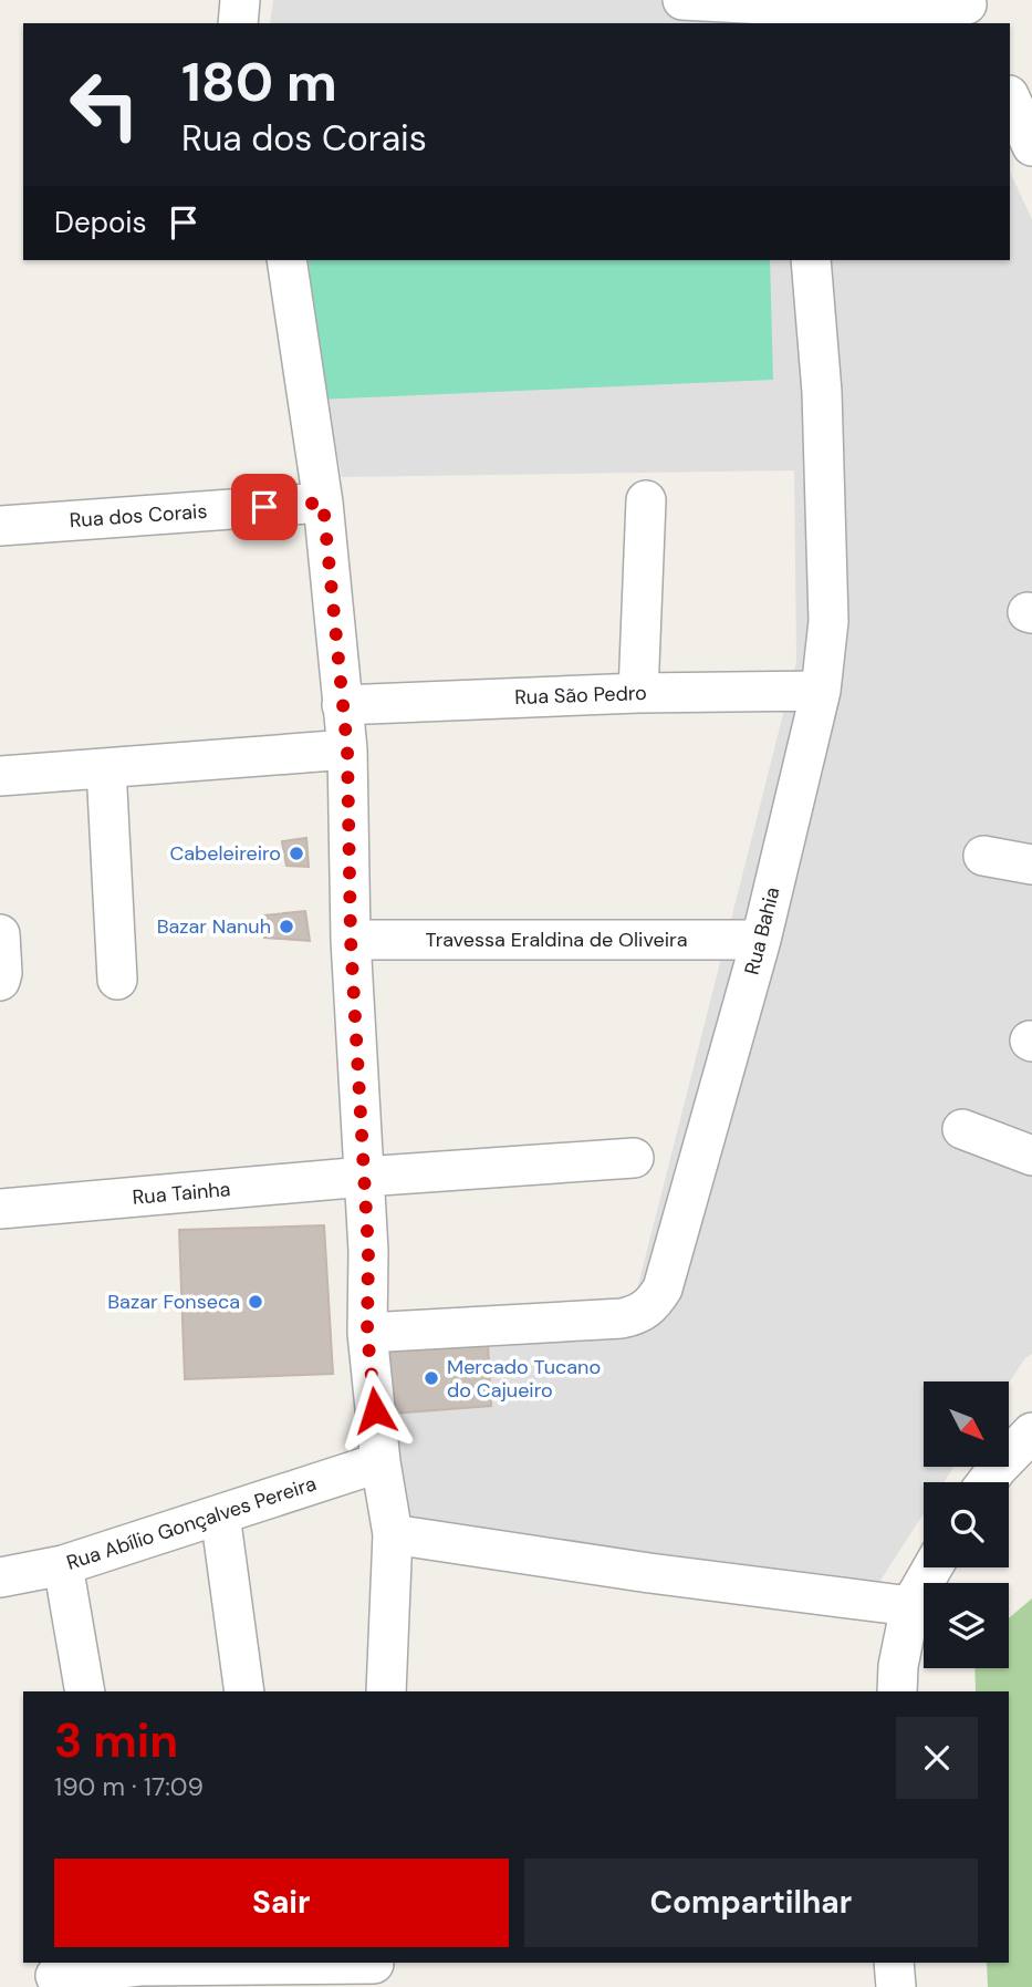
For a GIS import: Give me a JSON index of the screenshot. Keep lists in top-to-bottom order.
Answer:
{
  "streets": {
    "street": [
      "Rua dos Corais",
      "Rua São Pedro",
      "Rua Bahia",
      "Travessa Eraldina de Oliveira",
      "Rua Tainha",
      "Rua Abílio Gonçalves Pereira"
    ]
  },
  "crossings": [
    ["Rua São Pedro", "Rua Bahia"],
    ["Rua Bahia", "Travessa Eraldina de Oliveira"]
  ],
  "places": [
    "Cabeleireiro",
    "Bazar Nanuh",
    "Bazar Fonseca",
    "Mercado Tucano do Cajueiro"
  ],
  "north": "bottom right",
  "page": {
    "turn": ["180 m", "Rua dos Corais"],
    "then": "Depois",
    "heading": ["3 min", "190 m · 17:09"],
    "buttons": ["Sair", "Compartilhar"]
  }
}
